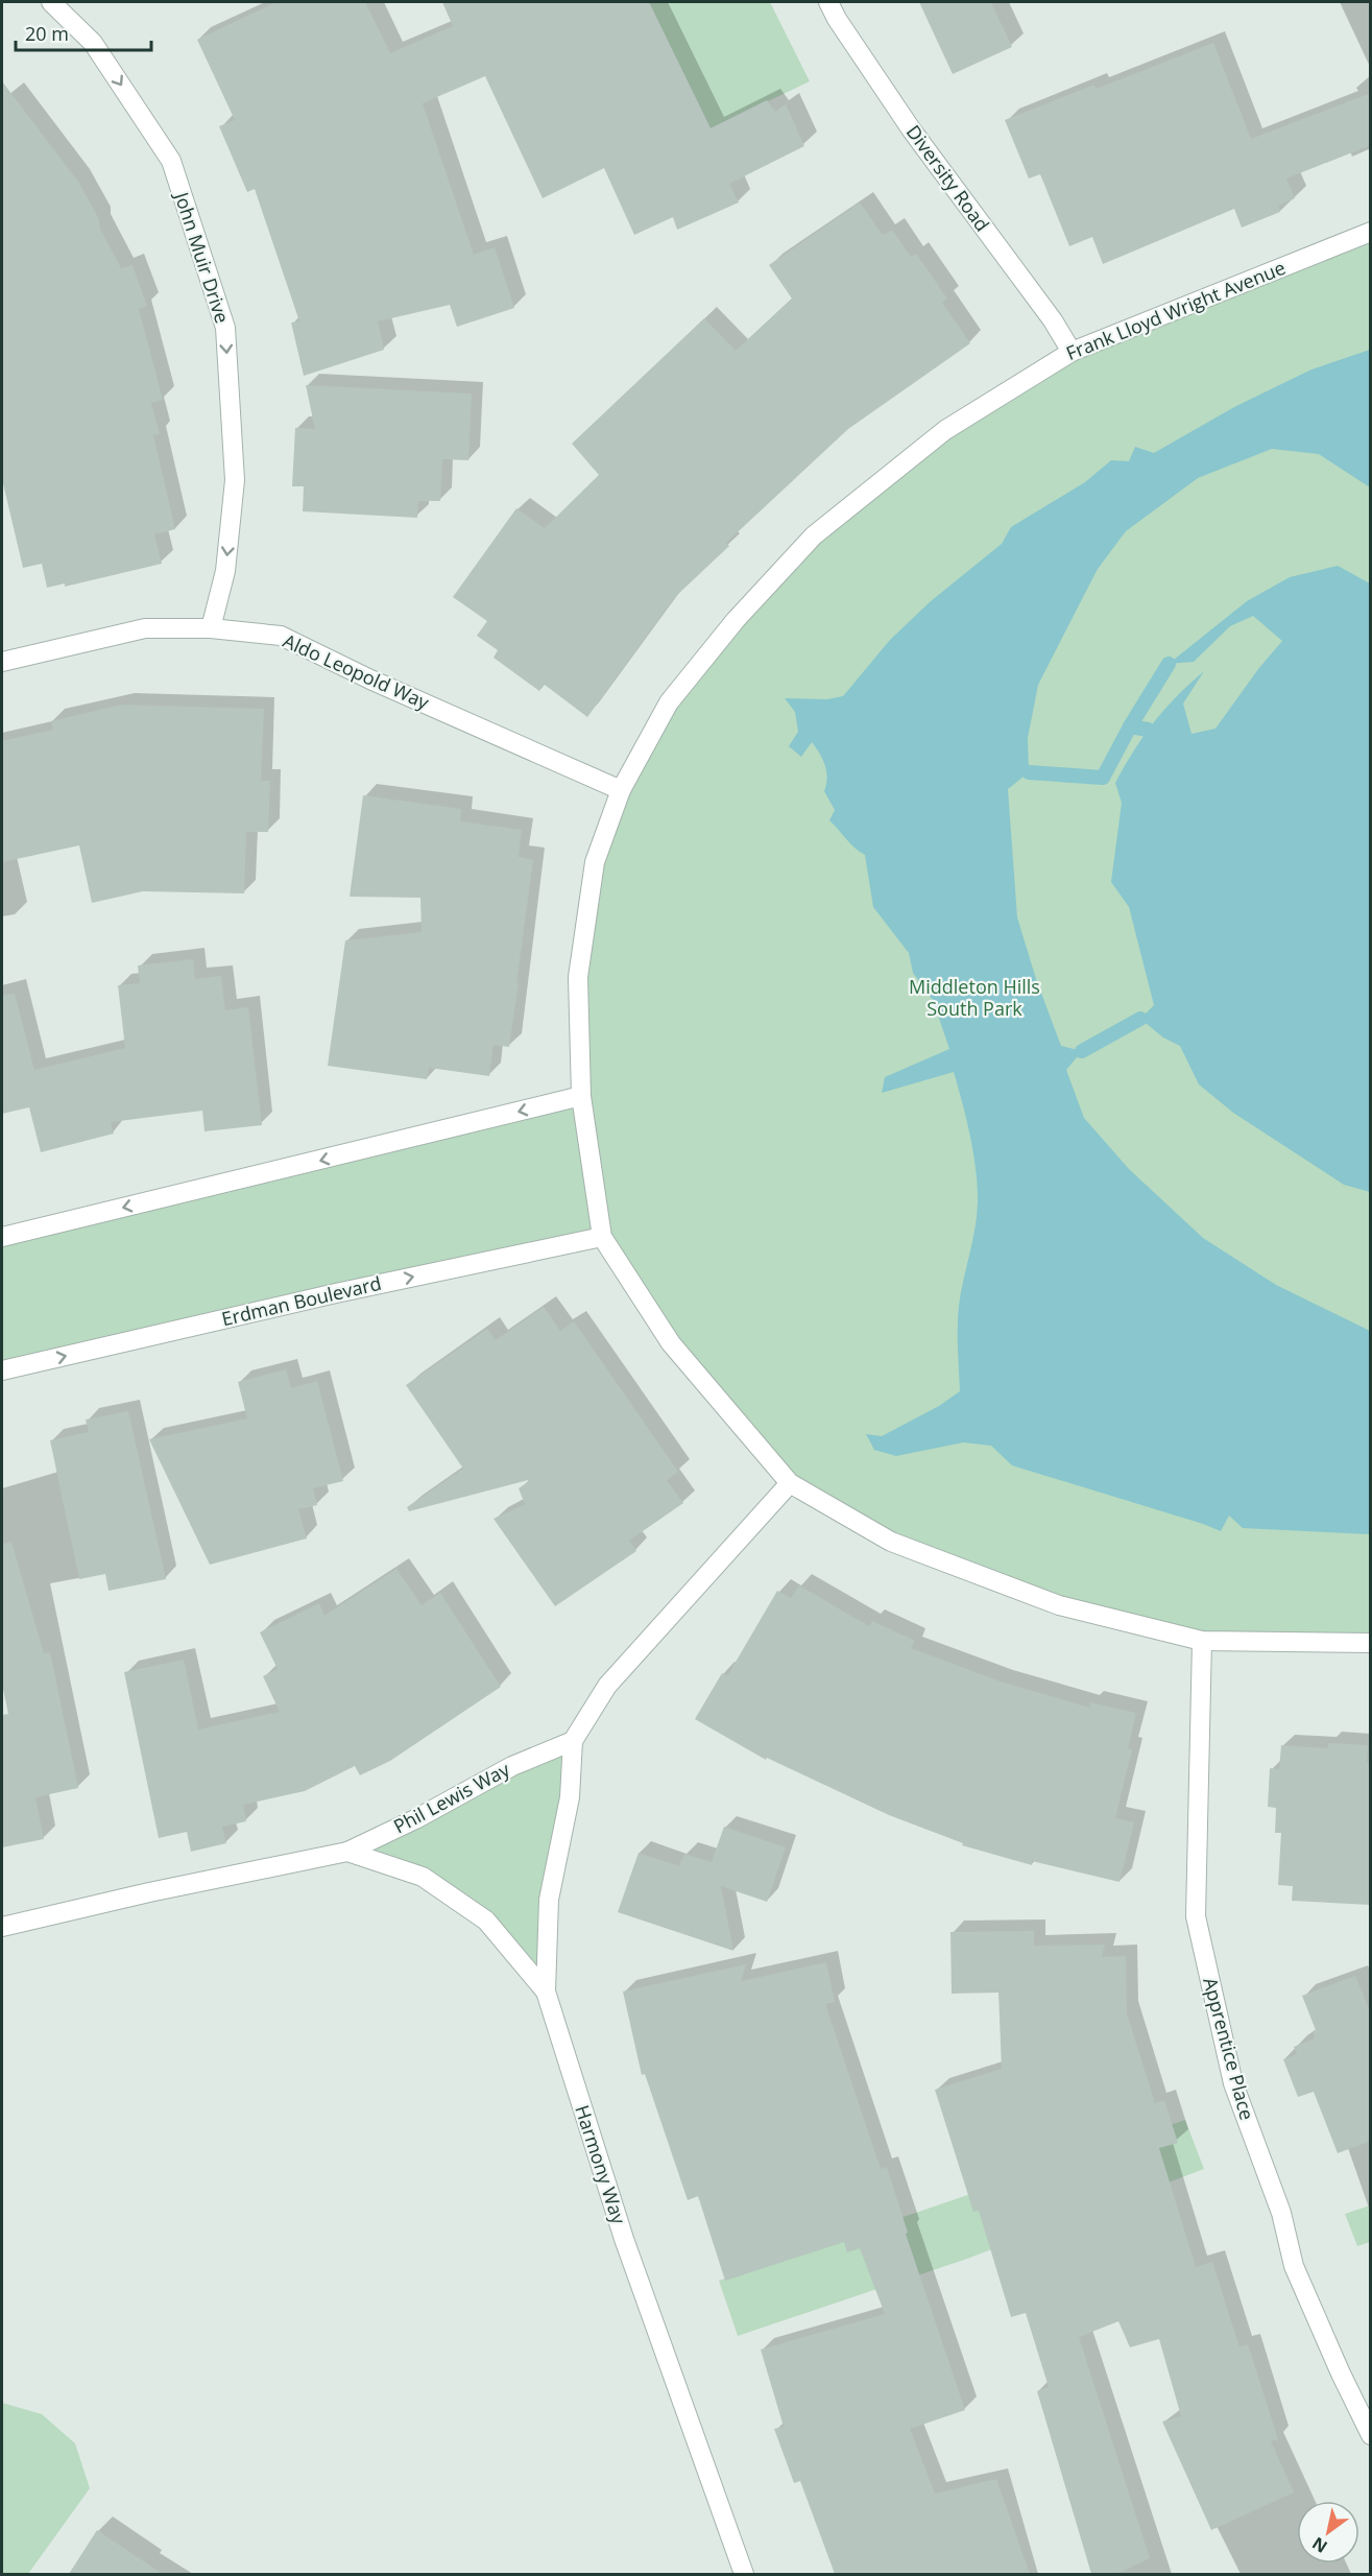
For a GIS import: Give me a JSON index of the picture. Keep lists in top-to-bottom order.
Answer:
{
  "streets": {
    "street": [
      "Diversity Road",
      "John Muir Drive",
      "Frank Lloyd Wright Avenue",
      "Aldo Leopold Way",
      "Erdman Boulevard",
      "Phil Lewis Way",
      "Apprentice Place",
      "Harmony Way"
    ]
  },
  "crossings": [
    ["Diversity Road", "Frank Lloyd Wright Avenue"],
    ["John Muir Drive", "Aldo Leopold Way"],
    ["Frank Lloyd Wright Avenue", "Aldo Leopold Way"],
    ["Frank Lloyd Wright Avenue", "Erdman Boulevard"],
    ["Frank Lloyd Wright Avenue", "Apprentice Place"],
    ["Phil Lewis Way", "Harmony Way"]
  ],
  "one_way": ["John Muir Drive"],
  "parks": ["Middleton Hills South Park"],
  "scale_bar": "20 m",
  "north": "bottom left"
}
